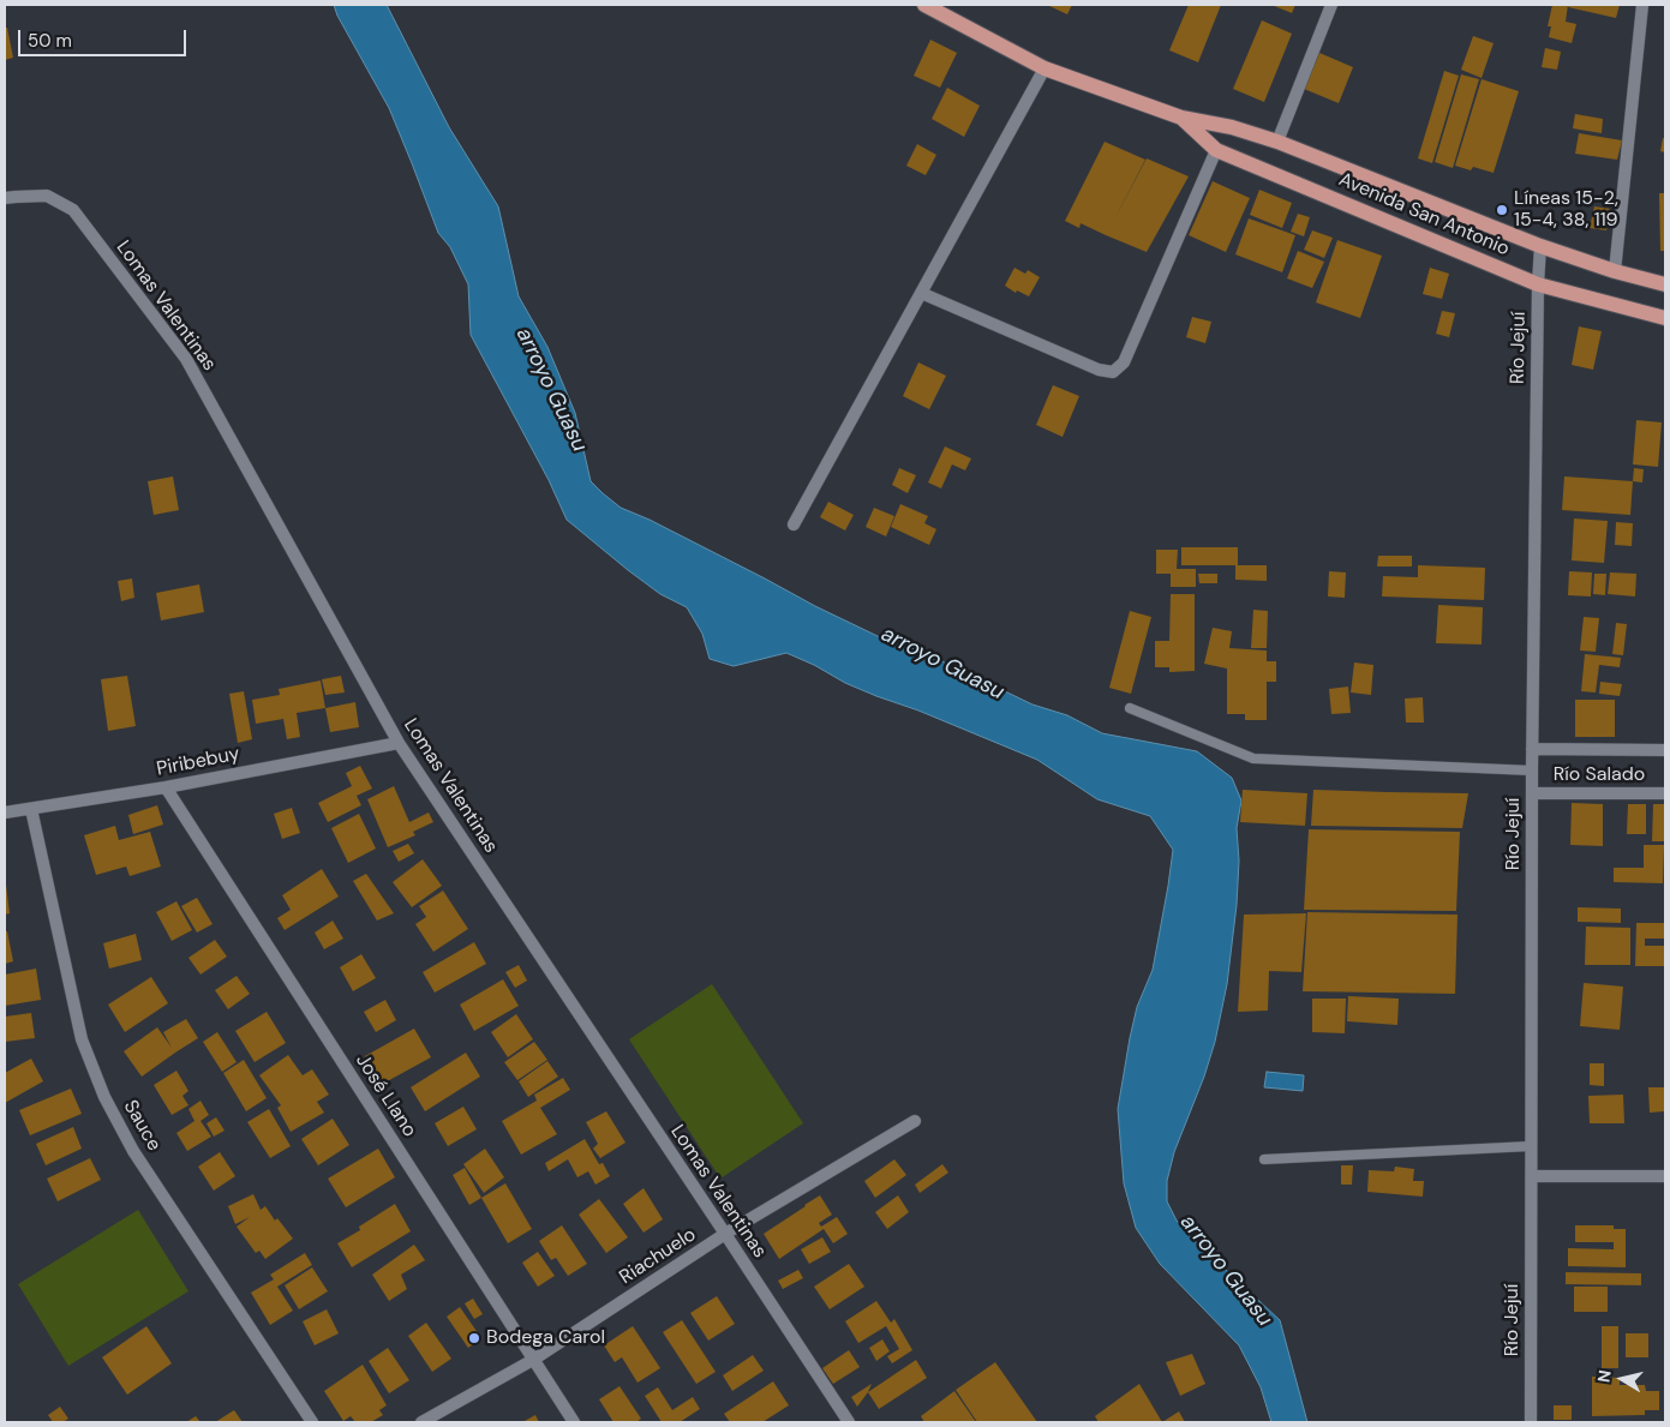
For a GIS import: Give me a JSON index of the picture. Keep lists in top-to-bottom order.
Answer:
{
  "streets": {
    "main road": ["Avenida San Antonio"],
    "street": [
      "Lomas Valentinas",
      "Río Jejuí",
      "Piribebuy",
      "Río Salado",
      "José Llano",
      "Sauce",
      "Riachuelo"
    ]
  },
  "crossings": [
    ["Avenida San Antonio", "Río Jejuí"],
    ["Lomas Valentinas", "Piribebuy"],
    ["Lomas Valentinas", "Riachuelo"],
    ["Río Jejuí", "Río Salado"],
    ["Piribebuy", "José Llano"],
    ["Piribebuy", "Sauce"],
    ["José Llano", "Riachuelo"]
  ],
  "water": ["arroyo Guasu"],
  "places": ["Líneas 15-2, 15-4, 38, 119", "Bodega Carol"],
  "scale_bar": "50 m",
  "north": "left"
}
